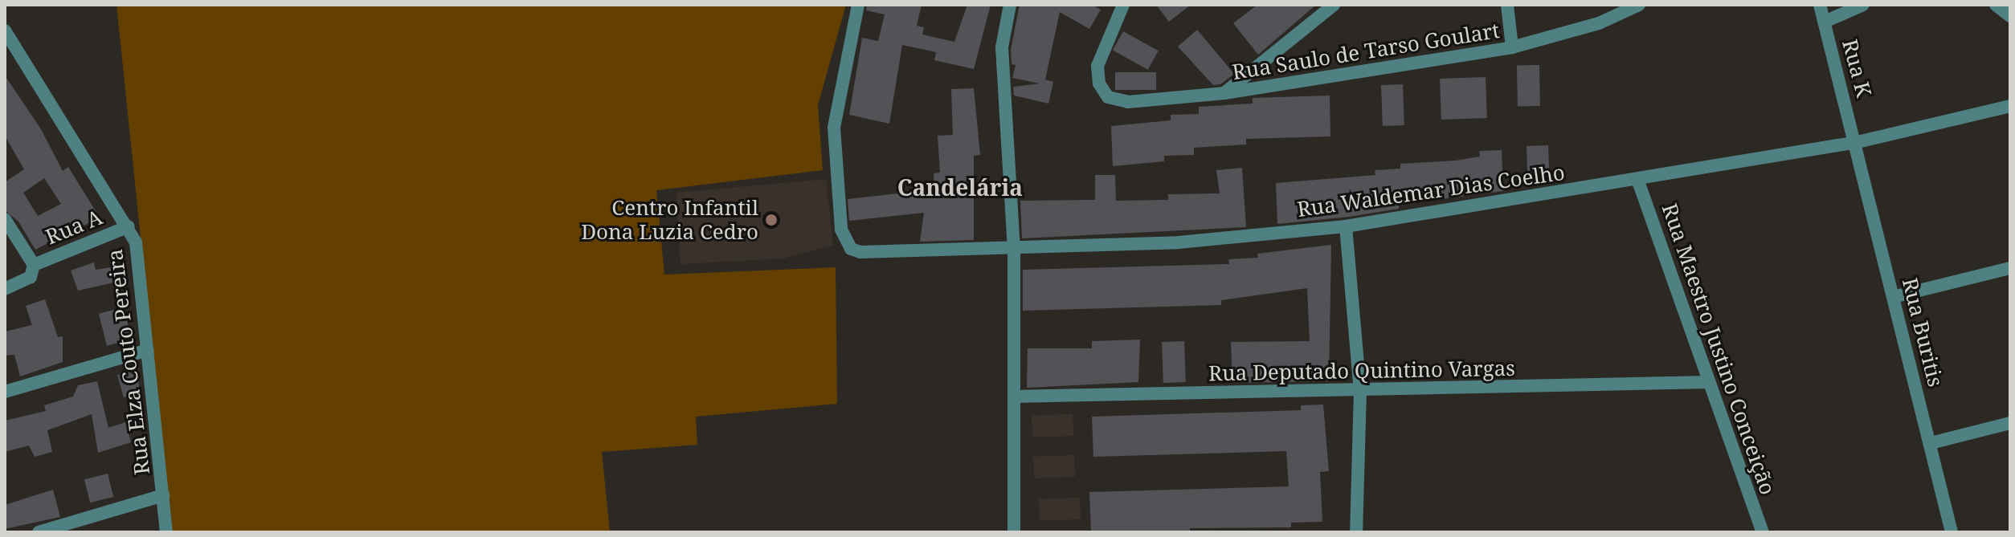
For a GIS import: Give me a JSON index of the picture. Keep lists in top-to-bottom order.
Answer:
{
  "streets": {
    "street": [
      "Rua Saulo de Tarso Goulart",
      "Rua K",
      "Rua Waldemar Dias Coelho",
      "Rua A",
      "Rua Buritis",
      "Rua Maestro Justino Conceição",
      "Rua Elza Couto Pereira",
      "Rua Deputado Quintino Vargas"
    ]
  },
  "crossings": [
    ["Rua K", "Rua Waldemar Dias Coelho"],
    ["Rua K", "Rua Buritis"],
    ["Rua Waldemar Dias Coelho", "Rua Buritis"],
    ["Rua Waldemar Dias Coelho", "Rua Maestro Justino Conceição"],
    ["Rua A", "Rua Elza Couto Pereira"],
    ["Rua Maestro Justino Conceição", "Rua Deputado Quintino Vargas"]
  ],
  "districts": ["Candelária"],
  "places": ["Centro Infantil Dona Luzia Cedro"]
}
